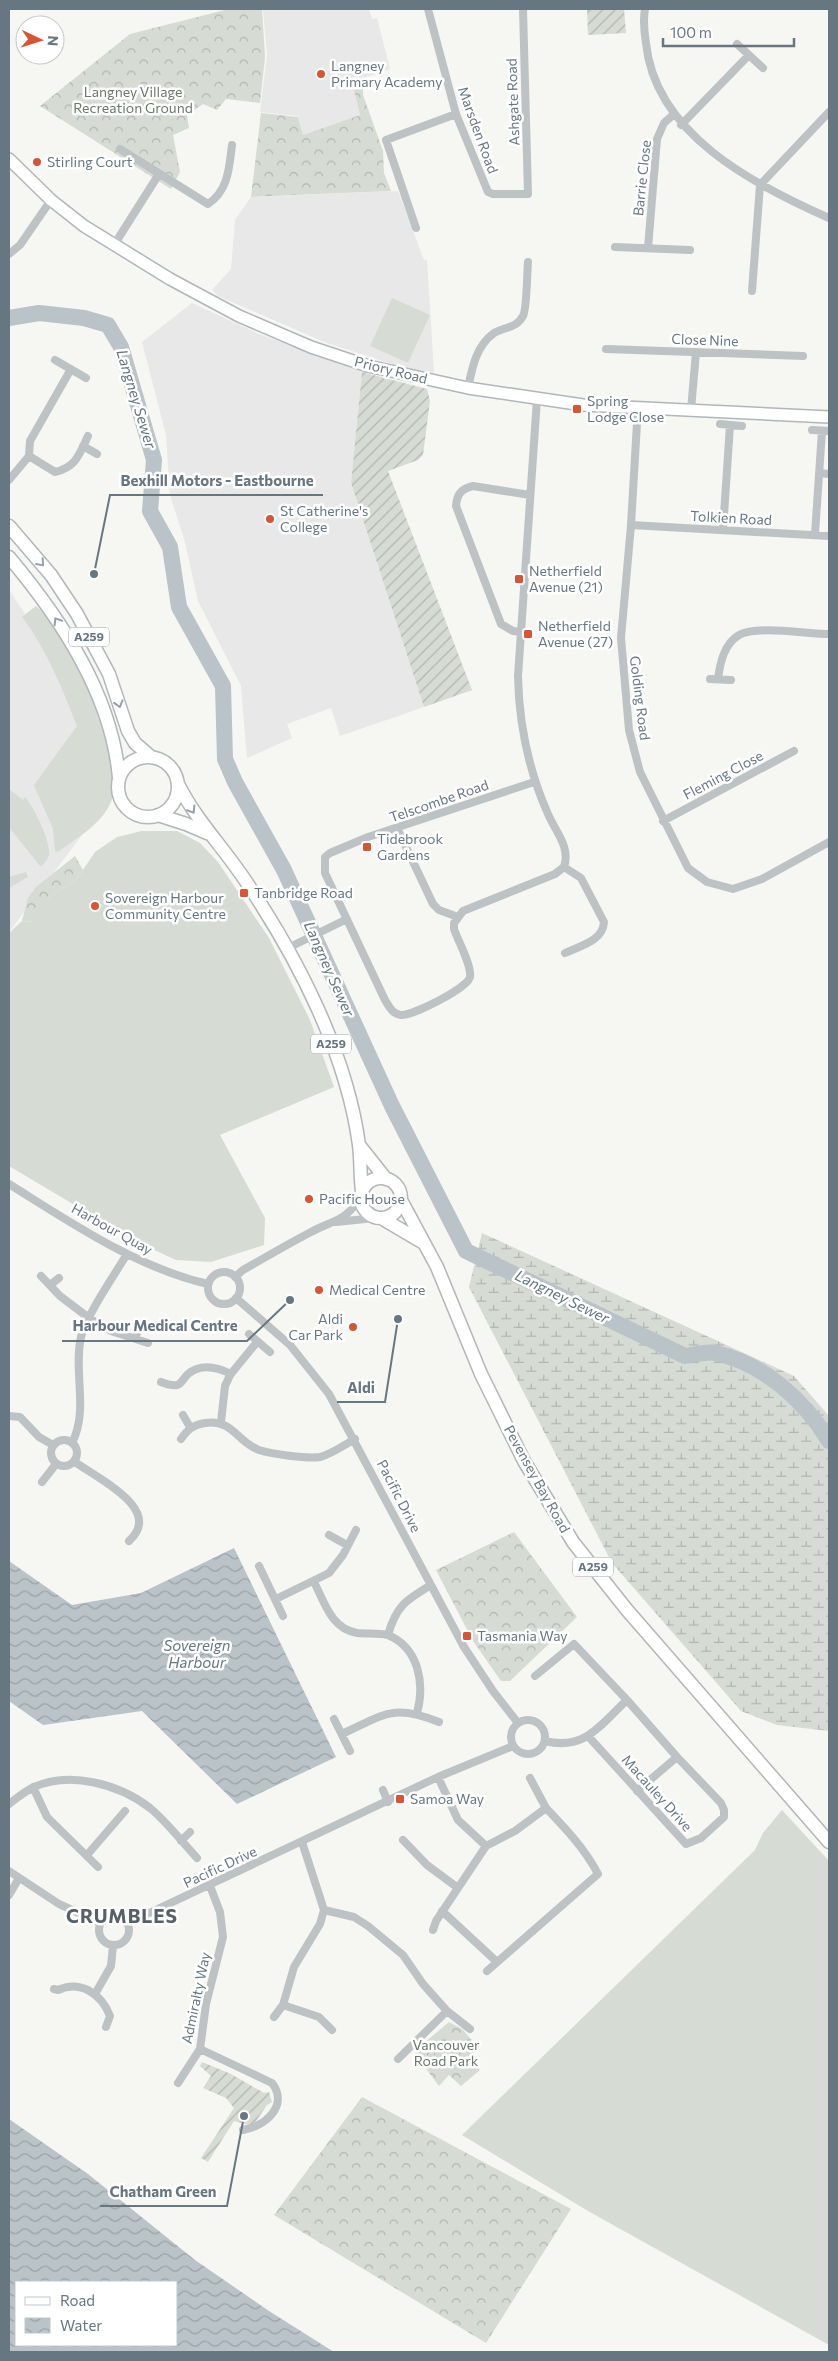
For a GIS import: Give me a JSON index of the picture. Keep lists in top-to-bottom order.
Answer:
{
  "streets": {
    "main road": ["A259", "Pevensey Bay Road"],
    "street": [
      "Ashgate Road",
      "Marsden Road",
      "Barrie Close",
      "Close Nine",
      "Priory Road",
      "Tolkien Road",
      "Golding Road",
      "Fleming Close",
      "Telscombe Road",
      "Harbour Quay",
      "Pacific Drive",
      "Macauley Drive",
      "Admiralty Way"
    ]
  },
  "crossings": [
    ["Ashgate Road", "Marsden Road"],
    ["Priory Road", "Golding Road"],
    ["Tolkien Road", "Golding Road"],
    ["A259", "Pevensey Bay Road"],
    ["Golding Road", "Fleming Close"],
    ["Harbour Quay", "Pacific Drive"],
    ["Pacific Drive", "Admiralty Way"]
  ],
  "districts": ["CRUMBLES"],
  "water": ["Langney Sewer", "Sovereign Harbour"],
  "parks": ["Langney Village Recreation Ground", "Vancouver Road Park"],
  "places": {
    "other": [
      "Langney Primary Academy",
      "Stirling Court",
      "St Catherine's College",
      "Bexhill Motors - Eastbourne",
      "Sovereign Harbour Community Centre",
      "Pacific House",
      "Medical Centre",
      "Harbour Medical Centre",
      "Aldi",
      "Aldi Car Park",
      "Chatham Green"
    ],
    "transit": [
      "Spring Lodge Close",
      "Netherfield Avenue (21)",
      "Netherfield Avenue (27)",
      "Tidebrook Gardens",
      "Tanbridge Road",
      "Tasmania Way",
      "Samoa Way"
    ]
  },
  "legend": ["Road", "Water"],
  "scale_bar": "100 m",
  "north": "right"
}
